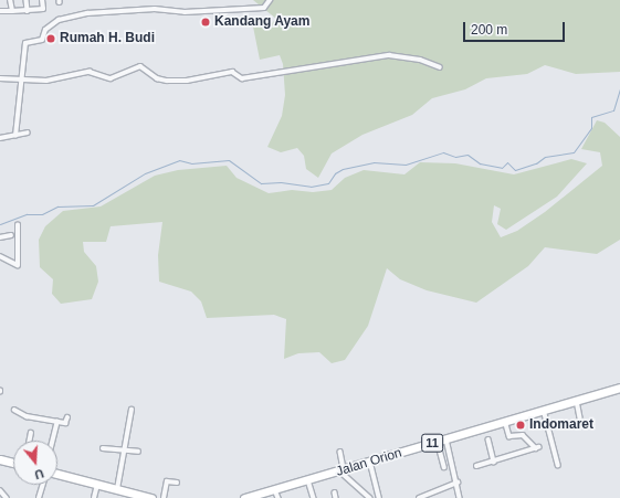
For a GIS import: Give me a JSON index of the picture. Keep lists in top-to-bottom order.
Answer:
{
  "streets": {
    "highway": ["11", "Jalan Orion"]
  },
  "places": ["Kandang Ayam", "Rumah H. Budi", "Indomaret"],
  "scale_bar": "200 m",
  "north": "bottom"
}
